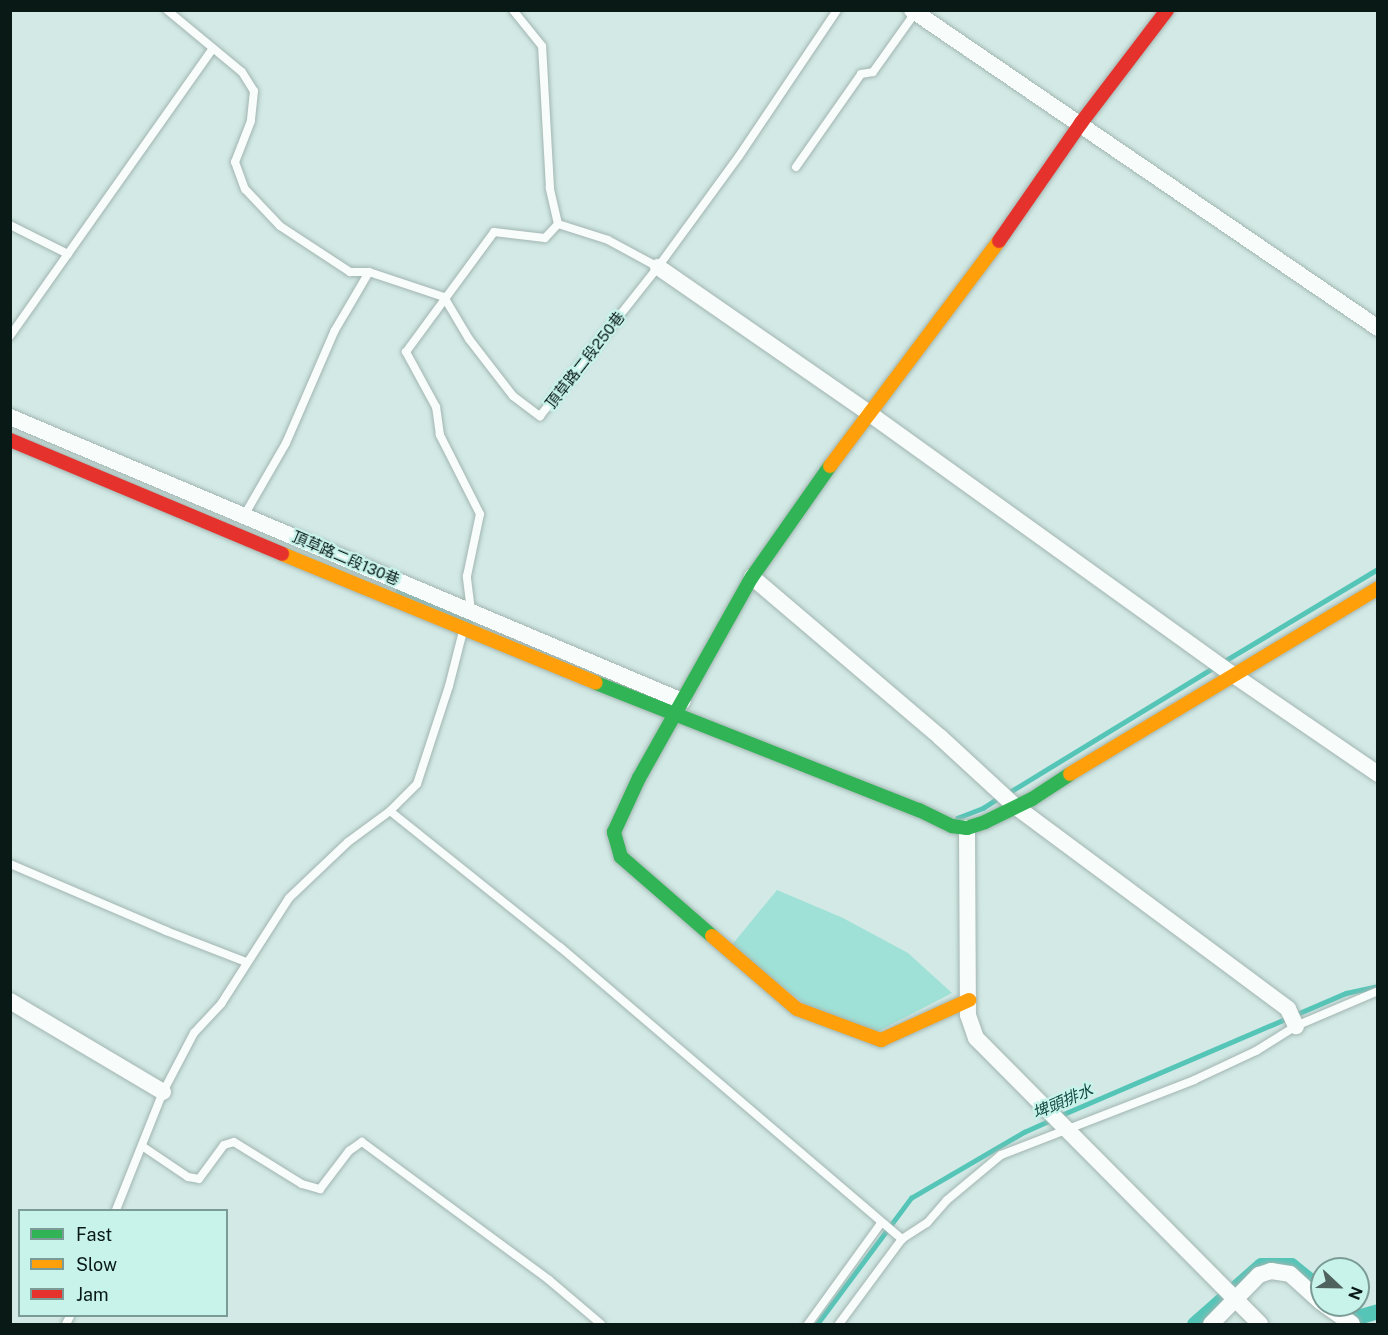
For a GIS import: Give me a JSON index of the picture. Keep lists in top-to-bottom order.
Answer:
{
  "streets": {
    "street": ["頂草路二段130巷"],
    "lane": ["頂草路二段250巷"]
  },
  "water": ["埤頭排水"],
  "legend": ["Fast", "Slow", "Jam"],
  "north": "right"
}
